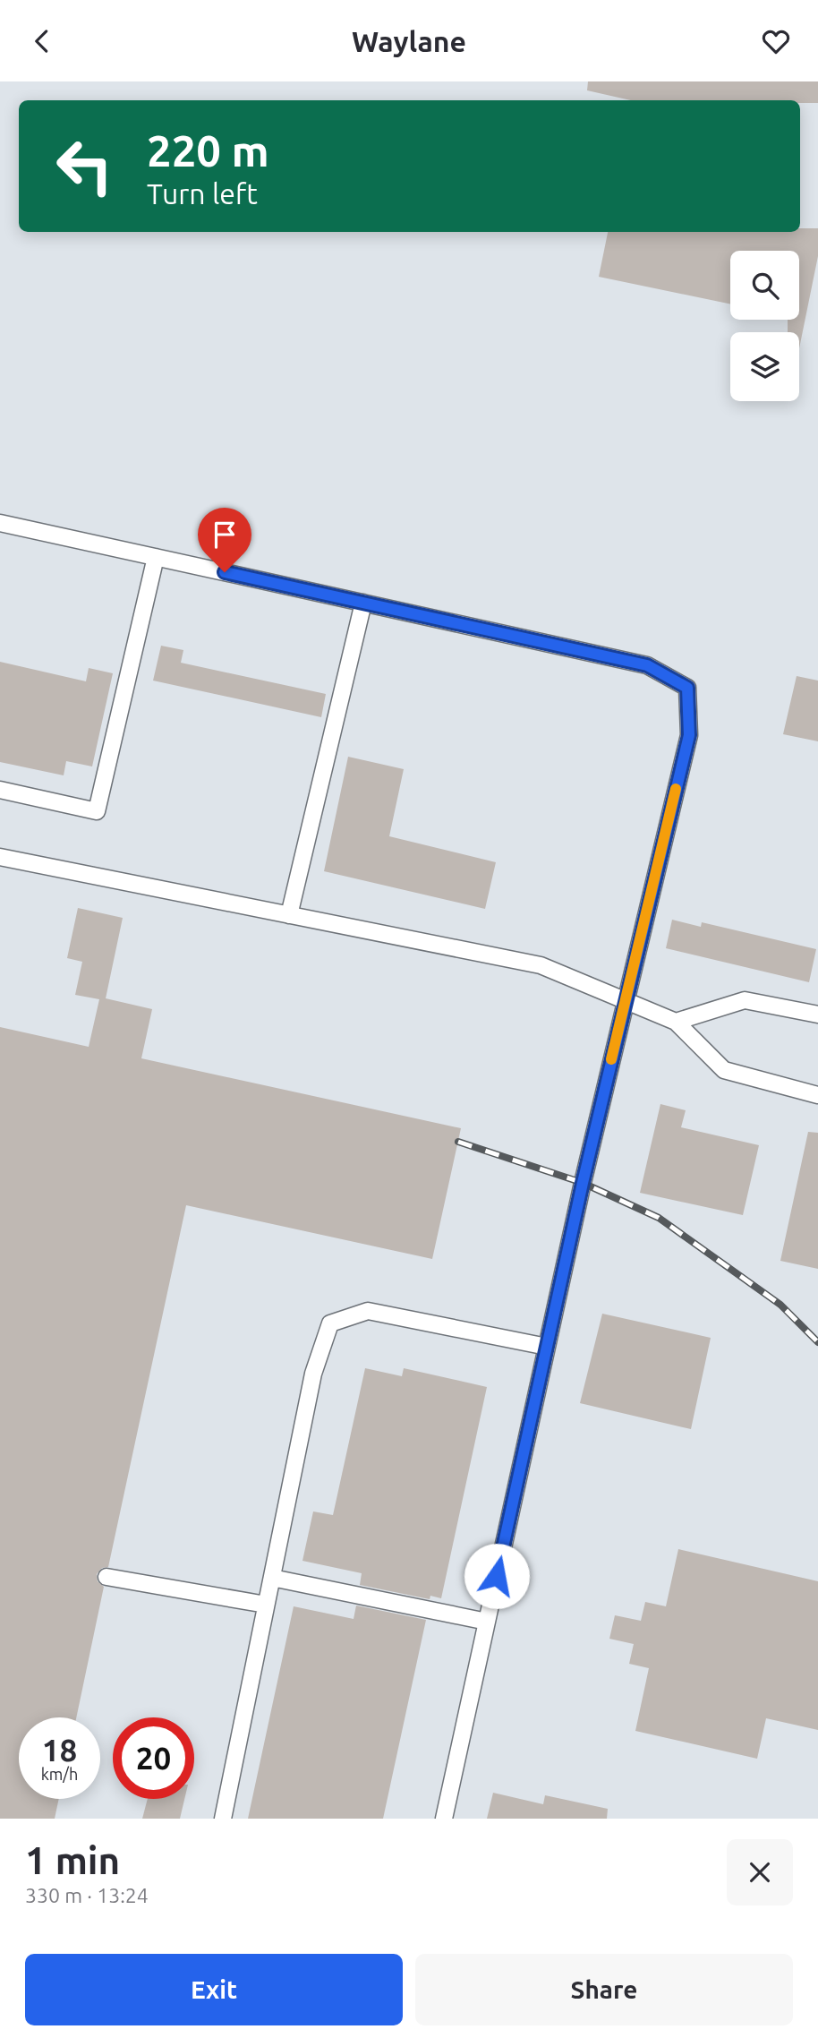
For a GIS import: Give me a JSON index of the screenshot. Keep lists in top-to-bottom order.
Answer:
{
  "page": {
    "header": "Waylane",
    "turn": ["220 m", "Turn left"],
    "speed": "18 km/h",
    "limit": "20",
    "heading": ["1 min", "330 m · 13:24"],
    "buttons": ["Exit", "Share"]
  }
}
